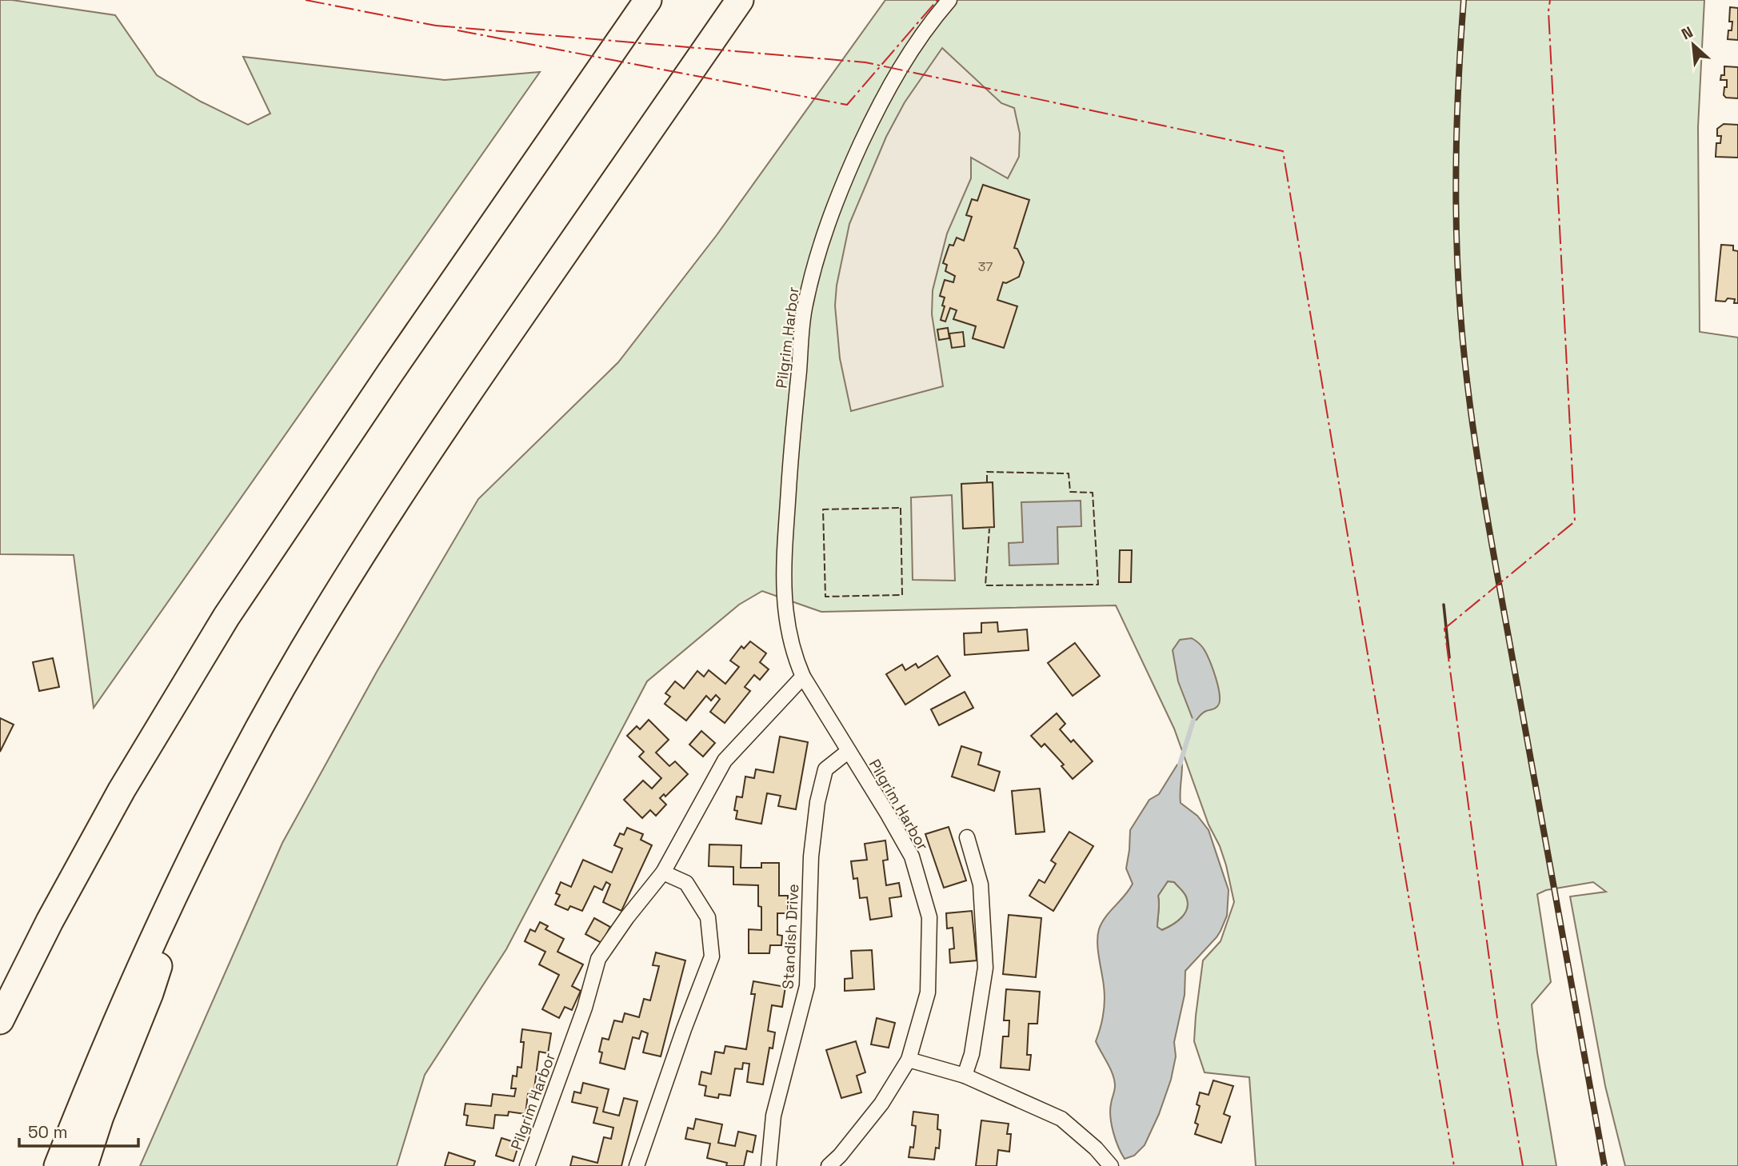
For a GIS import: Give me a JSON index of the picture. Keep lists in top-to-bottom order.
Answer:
{
  "streets": {
    "street": ["Pilgrim Harbor", "Standish Drive"]
  },
  "crossings": [
    ["Pilgrim Harbor", "Standish Drive"]
  ],
  "house_numbers": ["37"],
  "scale_bar": "50 m",
  "north": "top left"
}
